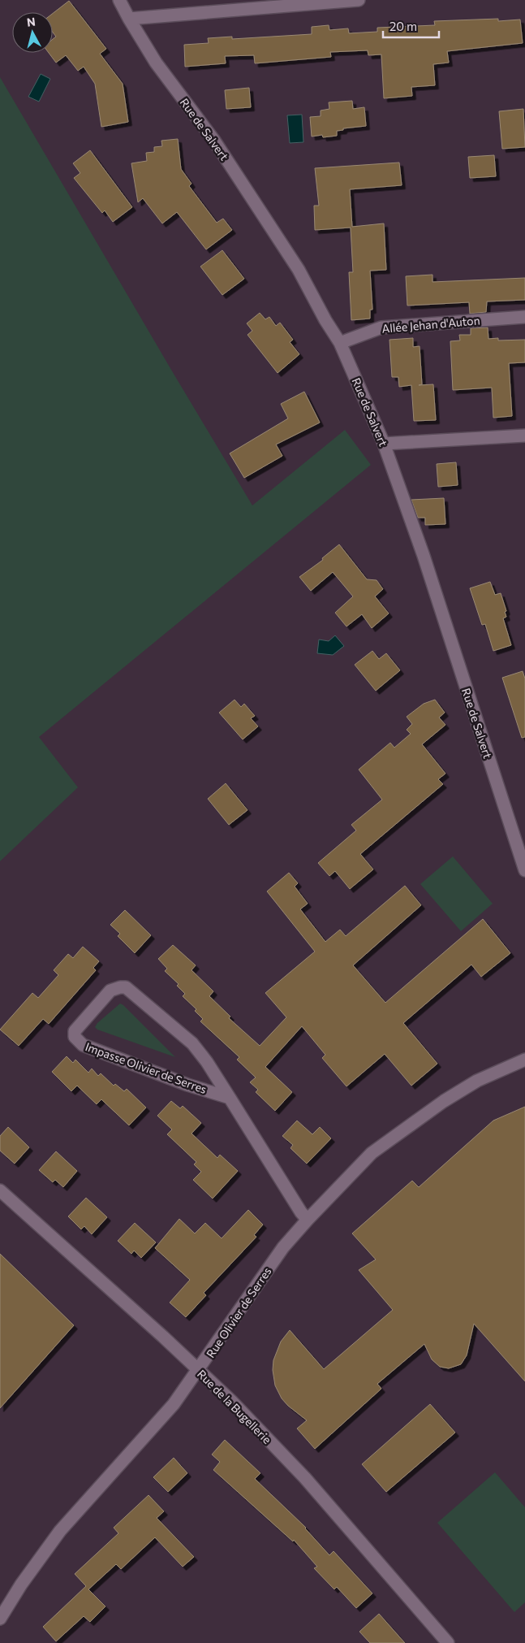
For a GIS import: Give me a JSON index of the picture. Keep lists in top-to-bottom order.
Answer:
{
  "streets": {
    "street": [
      "Rue de Salvert",
      "Allée Jehan d'Auton",
      "Impasse Olivier de Serres",
      "Rue Olivier de Serres",
      "Rue de la Bugellerie"
    ]
  },
  "crossings": [
    ["Rue de Salvert", "Allée Jehan d'Auton"],
    ["Impasse Olivier de Serres", "Rue Olivier de Serres"],
    ["Rue Olivier de Serres", "Rue de la Bugellerie"]
  ],
  "scale_bar": "20 m",
  "north": "top"
}
